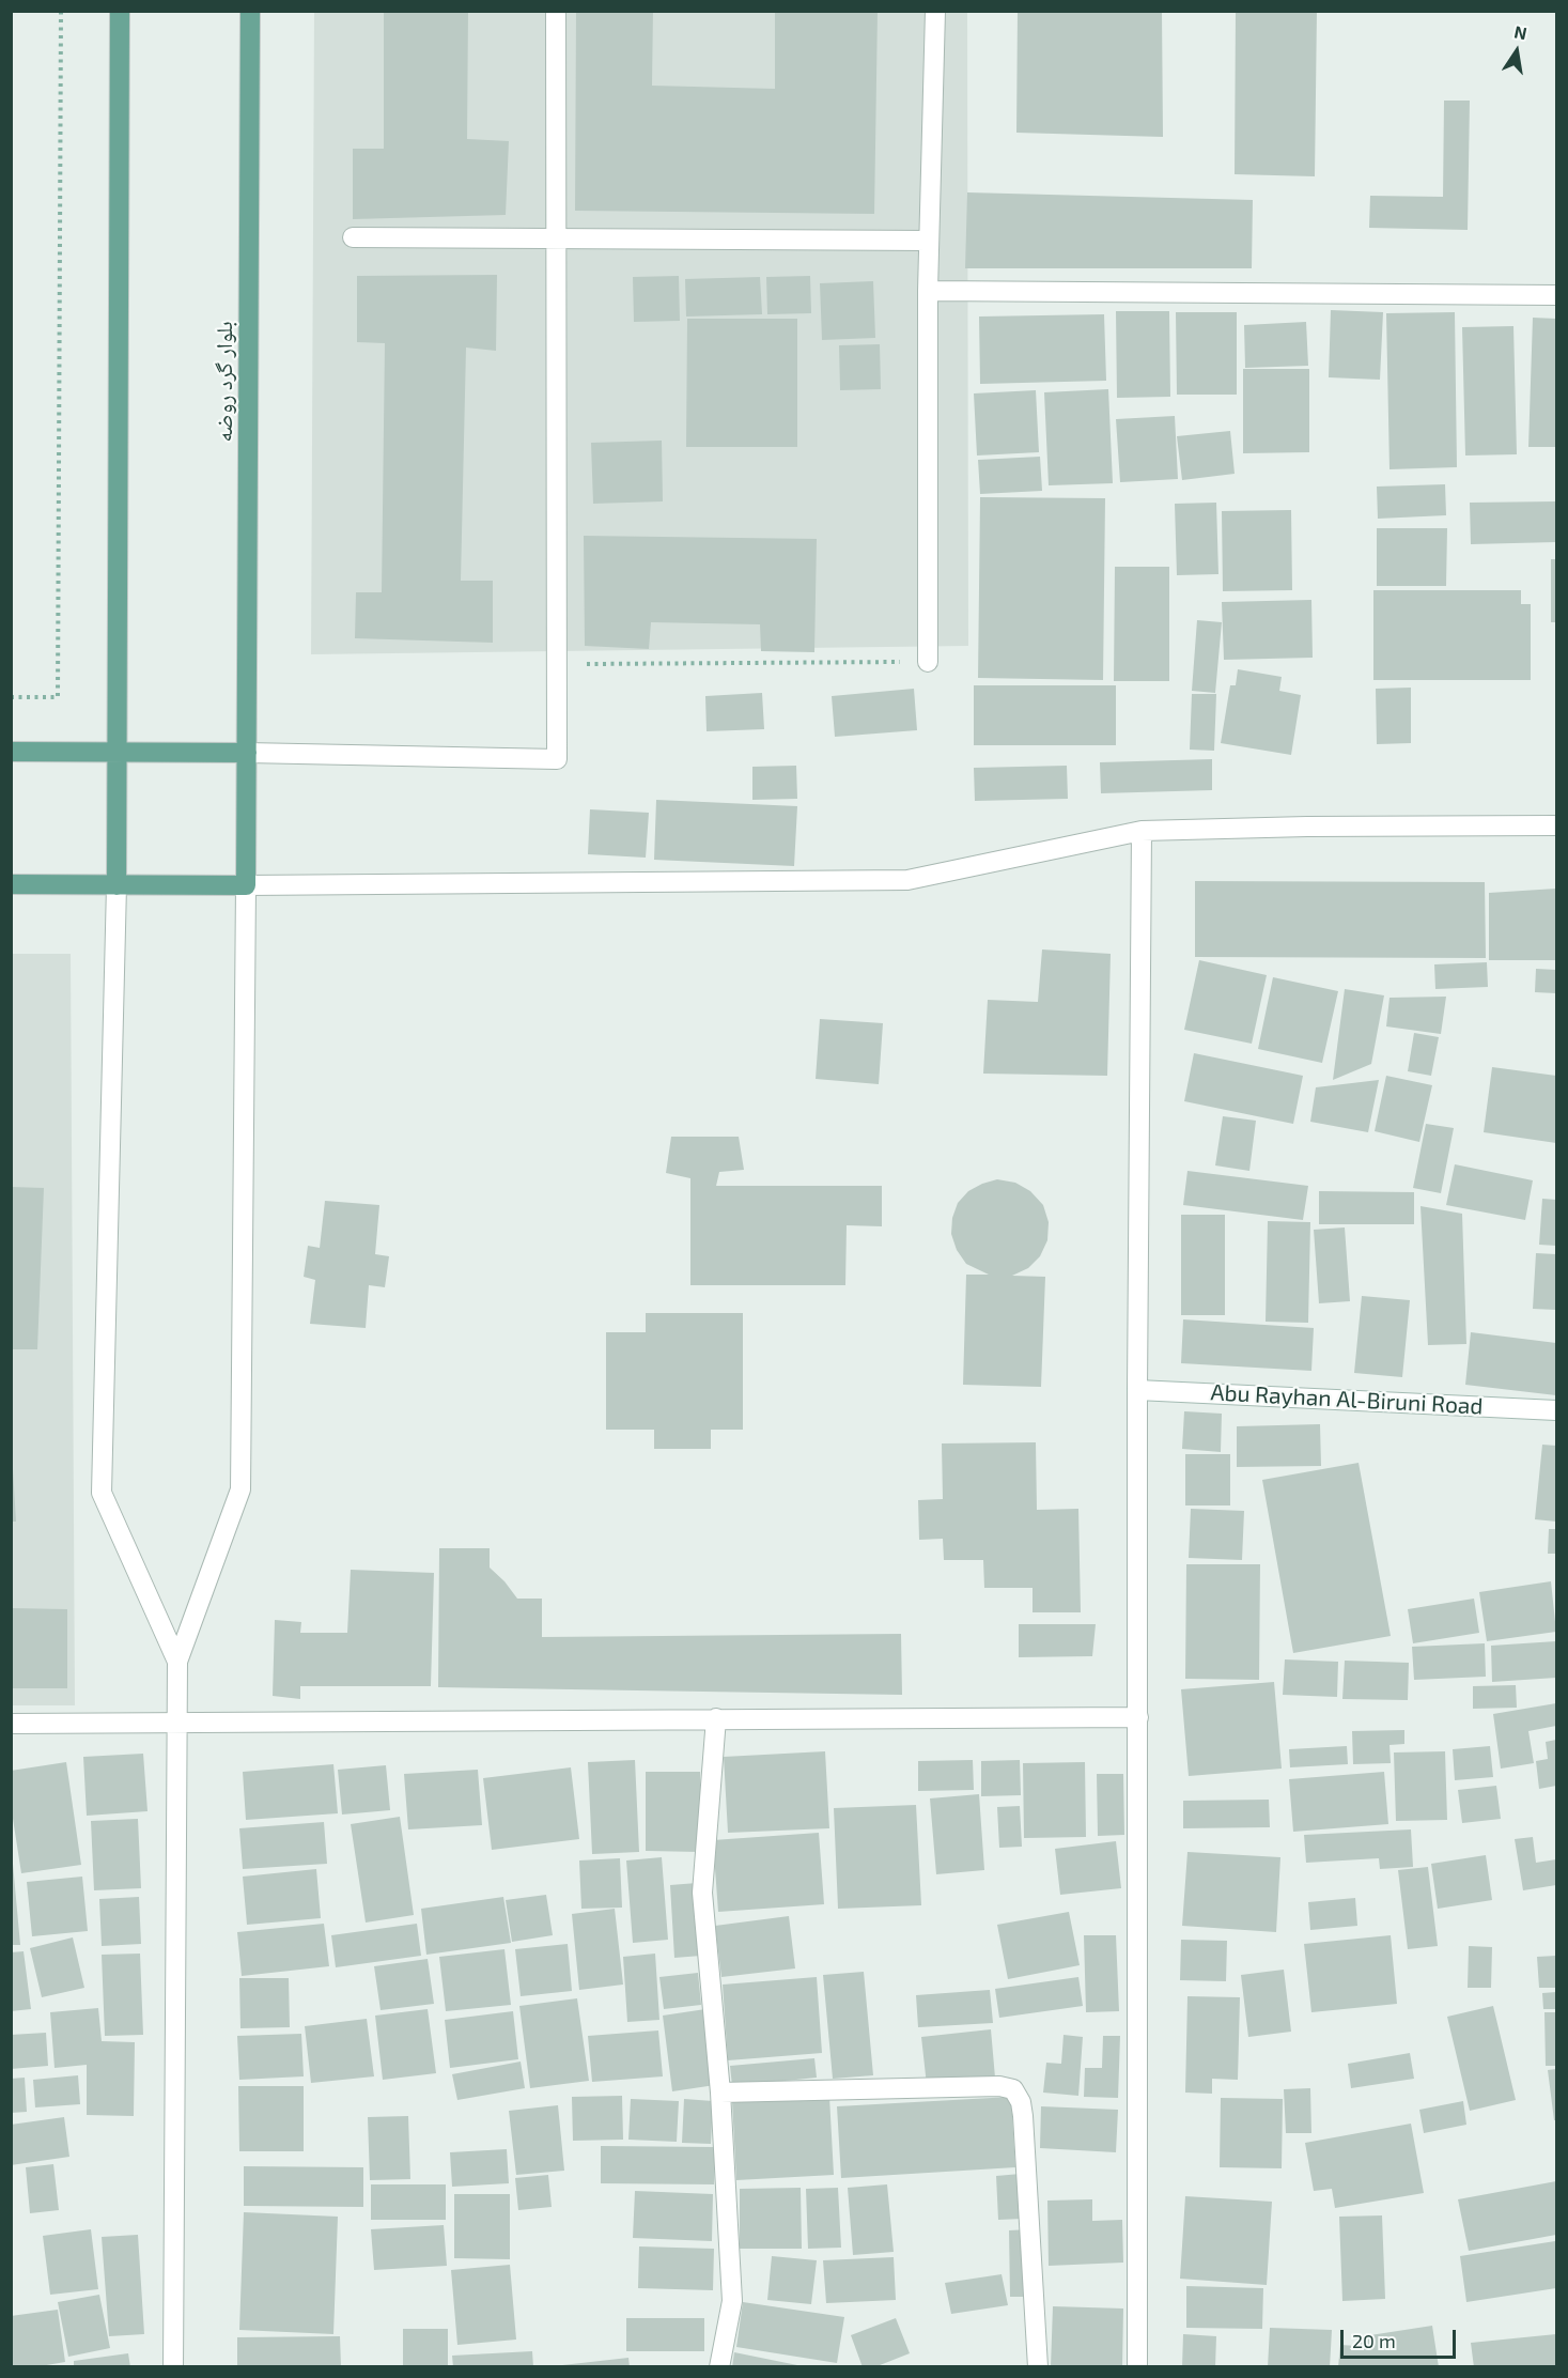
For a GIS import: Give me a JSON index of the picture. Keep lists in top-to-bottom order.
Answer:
{
  "streets": {
    "main road": ["بلوار گرد روضه"],
    "street": ["Abu Rayhan Al-Biruni Road"]
  },
  "scale_bar": "20 m",
  "north": "top"
}
